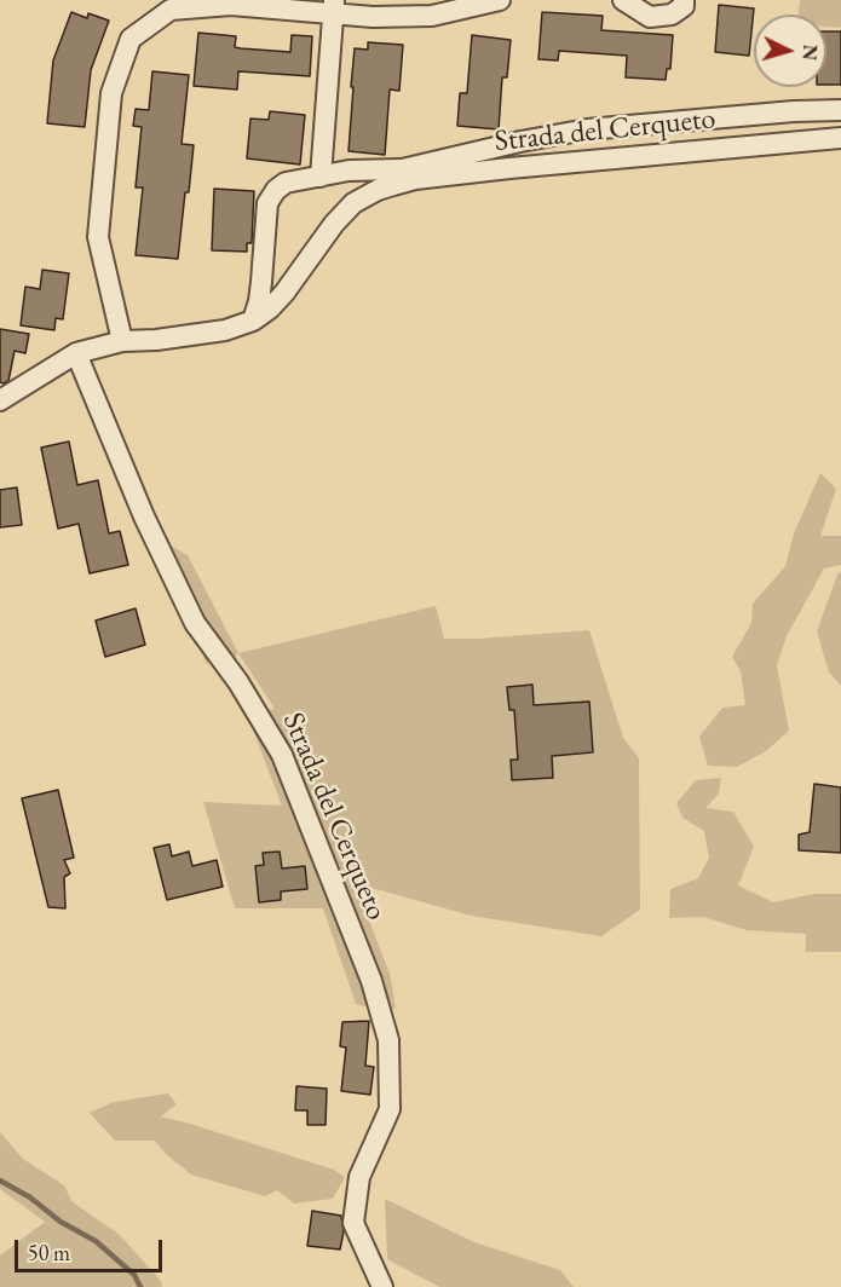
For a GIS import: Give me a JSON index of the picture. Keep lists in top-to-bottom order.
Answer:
{
  "streets": {
    "street": ["Strada del Cerqueto"]
  },
  "scale_bar": "50 m",
  "north": "right"
}
